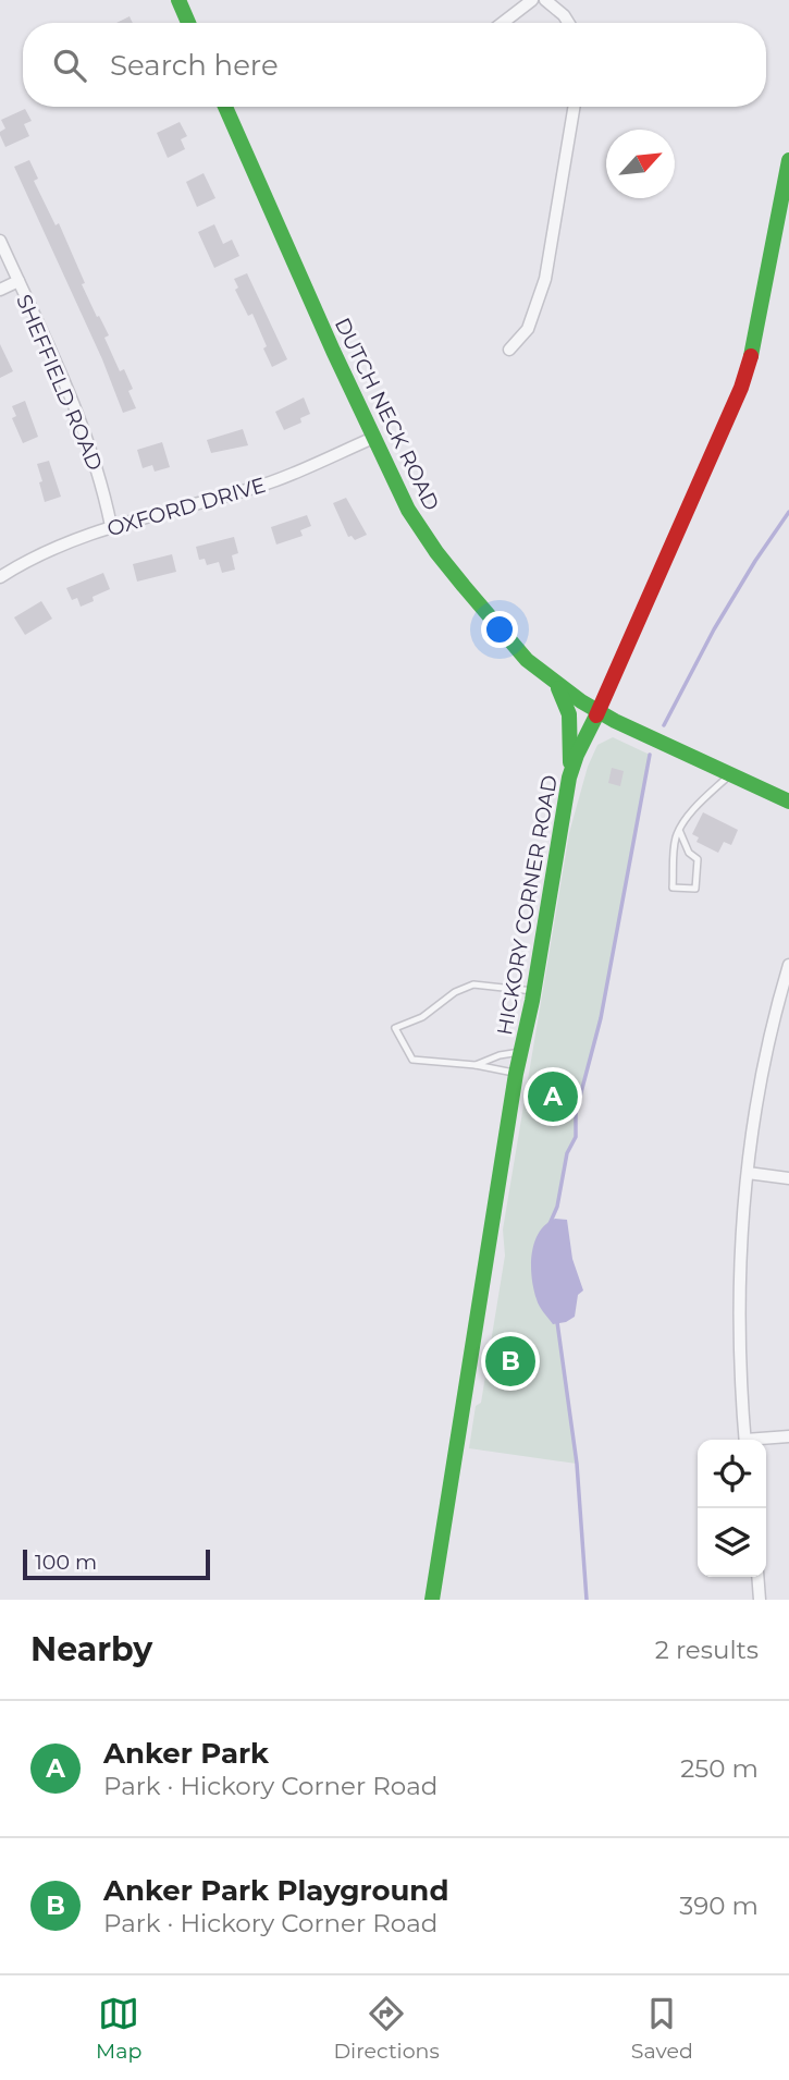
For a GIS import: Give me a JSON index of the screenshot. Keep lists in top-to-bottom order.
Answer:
{
  "streets": {
    "street": [
      "SHEFFIELD ROAD",
      "DUTCH NECK ROAD",
      "OXFORD DRIVE",
      "HICKORY CORNER ROAD"
    ]
  },
  "crossings": [
    ["SHEFFIELD ROAD", "OXFORD DRIVE"],
    ["DUTCH NECK ROAD", "OXFORD DRIVE"],
    ["DUTCH NECK ROAD", "HICKORY CORNER ROAD"]
  ],
  "scale_bar": "100 m",
  "north": "top right",
  "page": {
    "search": "Search here",
    "pins": ["A", "B"],
    "scale": "100 m",
    "heading": ["Nearby", "2 results"],
    "list": [
      {
        "mark": "A",
        "name": "Anker Park",
        "note": "Park · Hickory Corner Road",
        "value": "250 m"
      },
      {
        "mark": "B",
        "name": "Anker Park Playground",
        "note": "Park · Hickory Corner Road",
        "value": "390 m"
      }
    ],
    "nav": ["Map", "Directions", "Saved"]
  }
}
